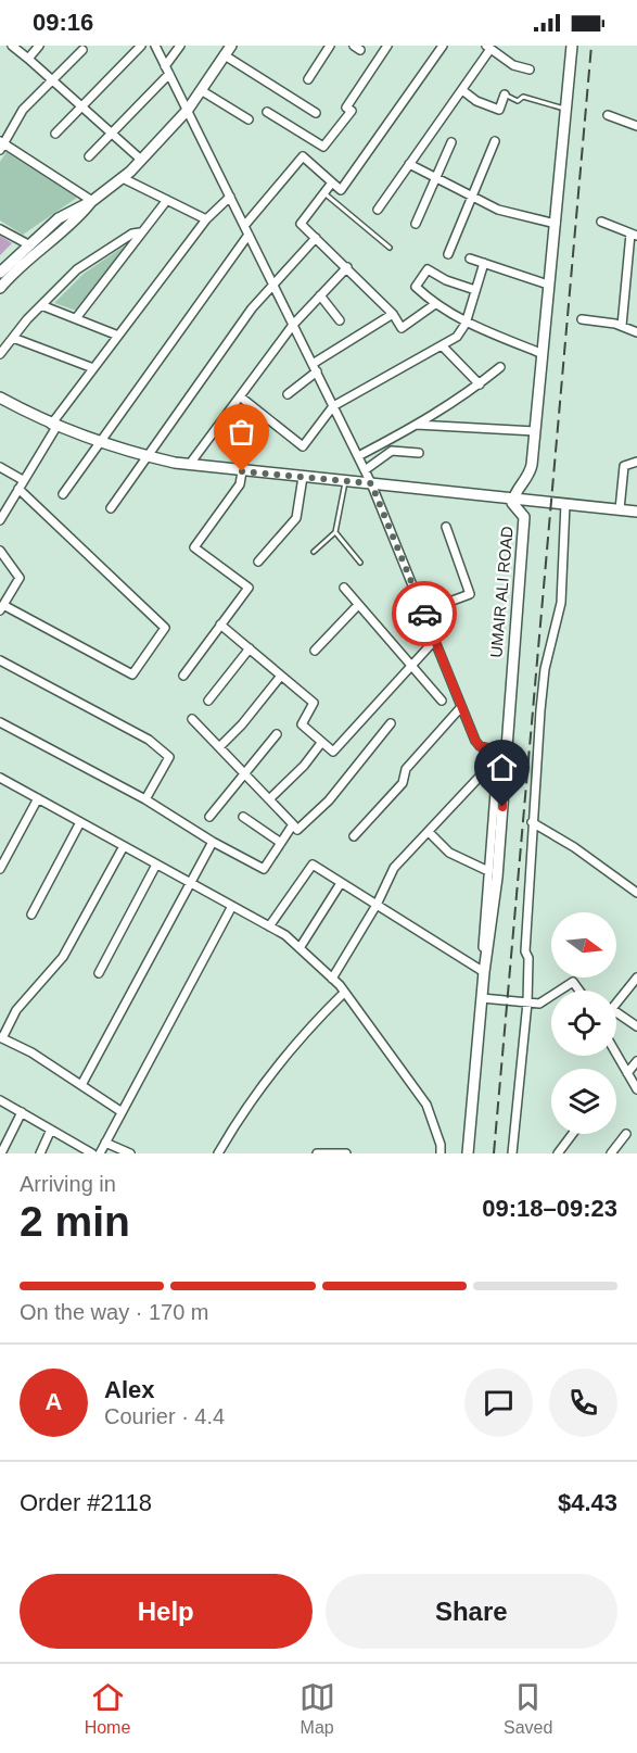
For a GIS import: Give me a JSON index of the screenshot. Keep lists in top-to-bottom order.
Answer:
{
  "streets": {
    "street": ["UMAIR ALI ROAD"]
  },
  "north": "right",
  "page": {
    "status": "09:16",
    "heading": ["2 min", "Arriving in", "09:18–09:23"],
    "panel": [
      "Alex",
      "Courier · 4.4",
      "Order #2118",
      "$4.43"
    ],
    "bar": "On the way · 170 m",
    "round": "A",
    "buttons": ["Help", "Share"],
    "tabs": ["Home", "Map", "Saved"]
  }
}
